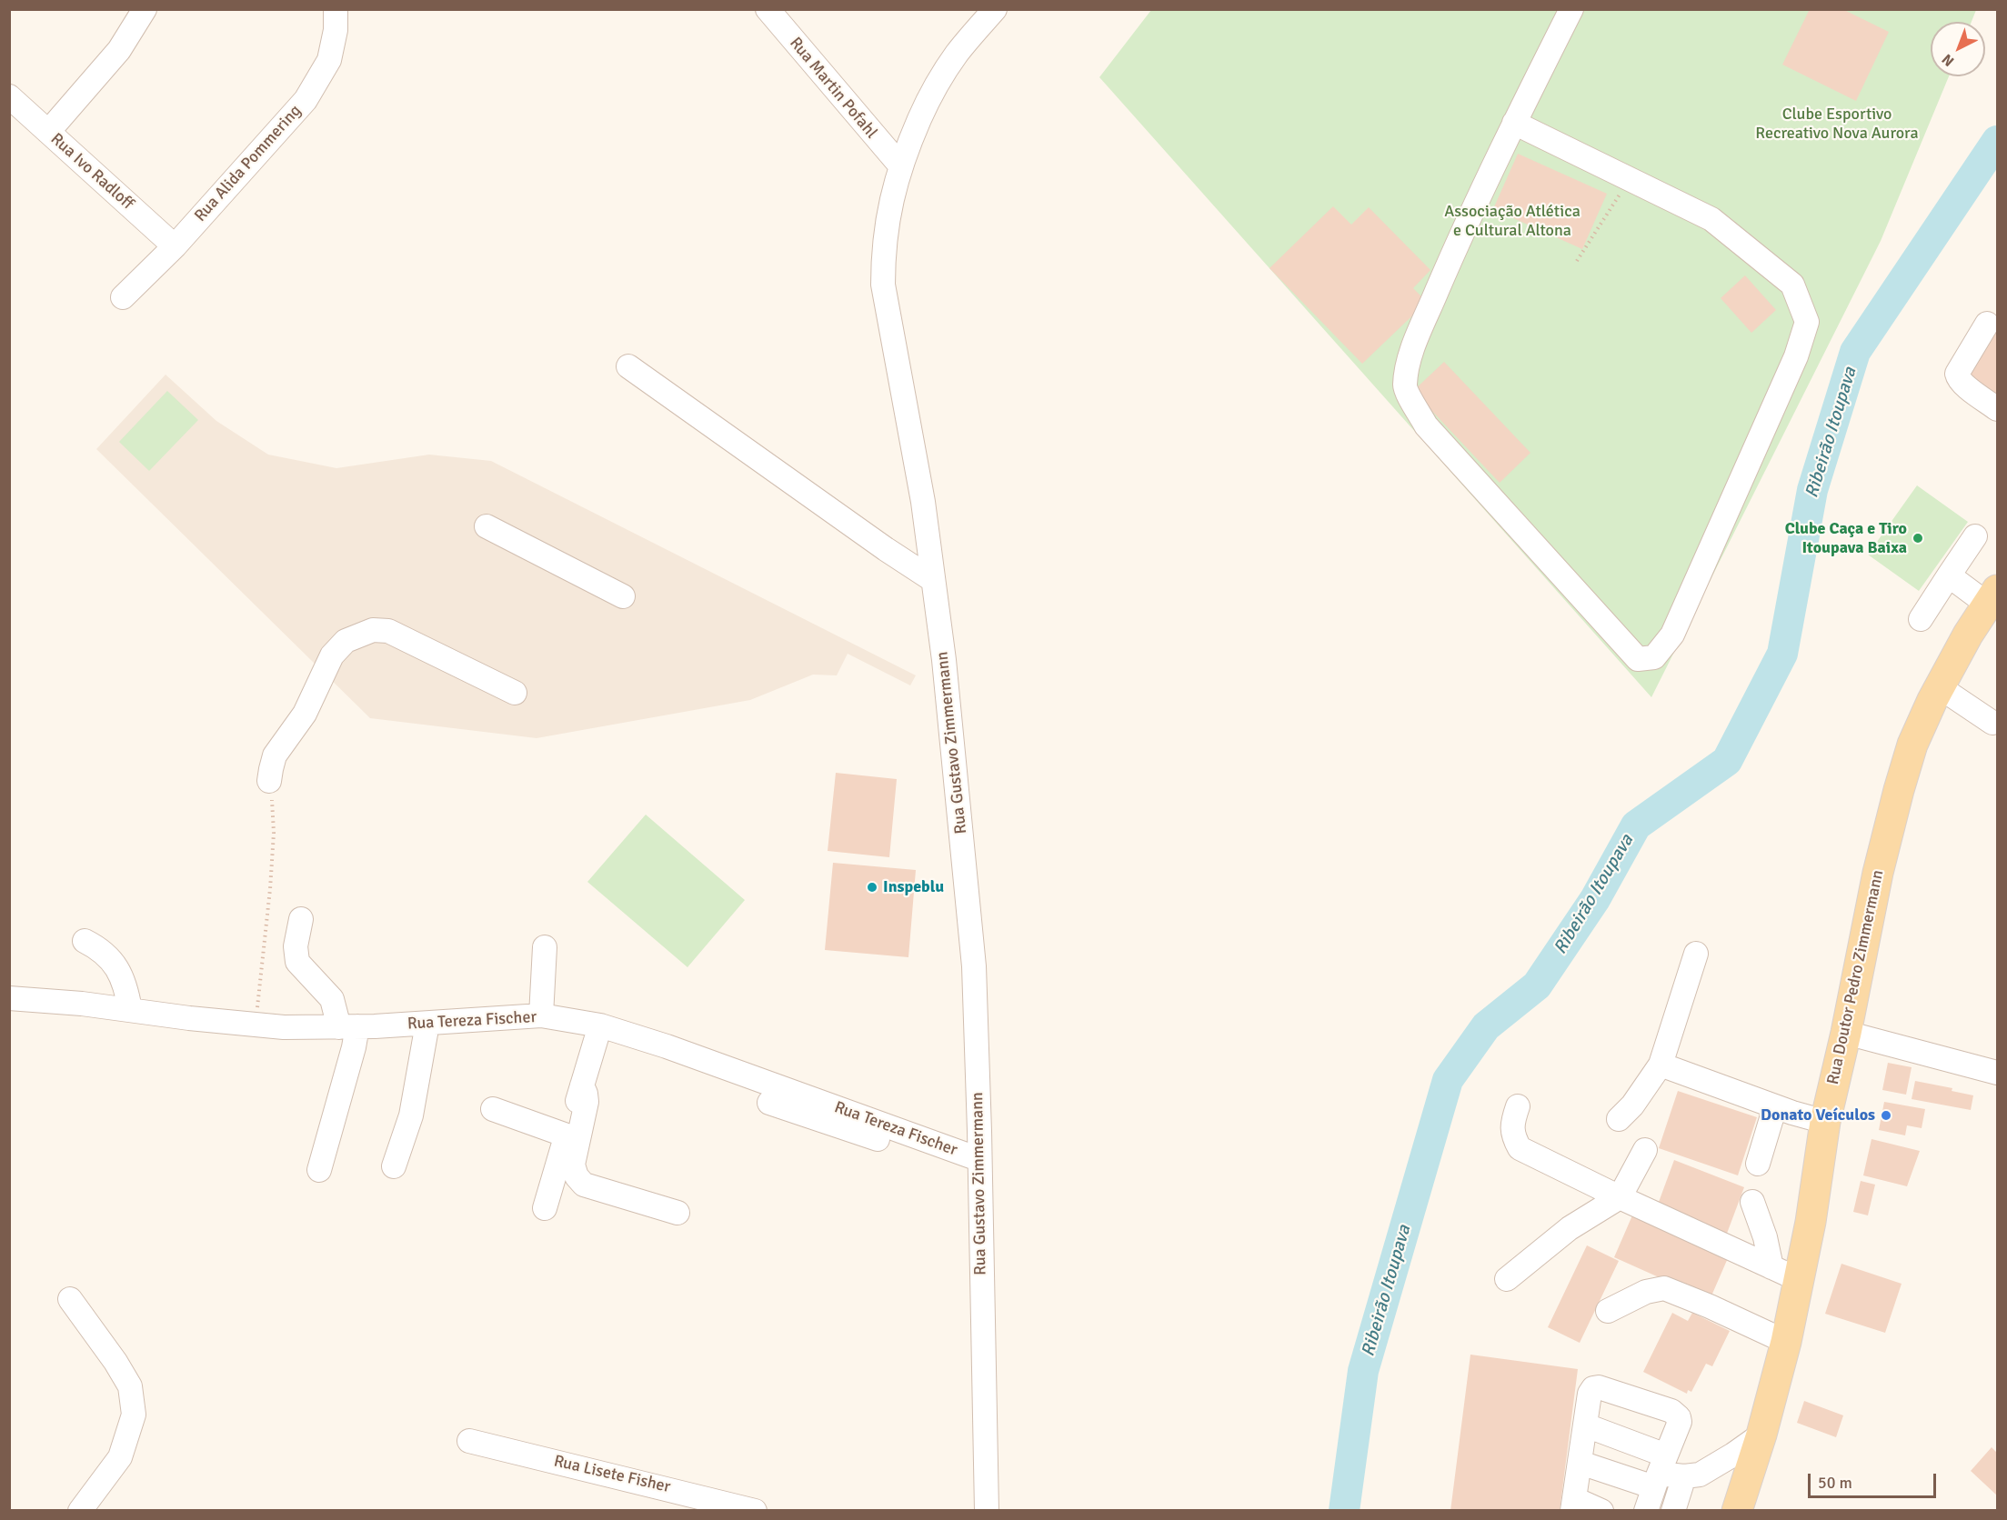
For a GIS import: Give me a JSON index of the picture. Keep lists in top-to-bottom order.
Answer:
{
  "streets": {
    "main road": ["Rua Doutor Pedro Zimmermann"],
    "street": [
      "Rua Martin Pofahl",
      "Rua Alida Pommering",
      "Rua Ivo Radloff",
      "Rua Gustavo Zimmermann",
      "Rua Tereza Fischer",
      "Rua Lisete Fisher"
    ]
  },
  "crossings": [
    ["Rua Martin Pofahl", "Rua Gustavo Zimmermann"],
    ["Rua Alida Pommering", "Rua Ivo Radloff"],
    ["Rua Gustavo Zimmermann", "Rua Tereza Fischer"]
  ],
  "water": ["Ribeirão Itoupava"],
  "parks": ["Clube Esportivo Recreativo Nova Aurora", "Associação Atlética e Cultural Altona"],
  "places": ["Clube Caça e Tiro Itoupava Baixa", "Inspeblu", "Donato Veículos"],
  "scale_bar": "50 m",
  "north": "bottom left"
}
